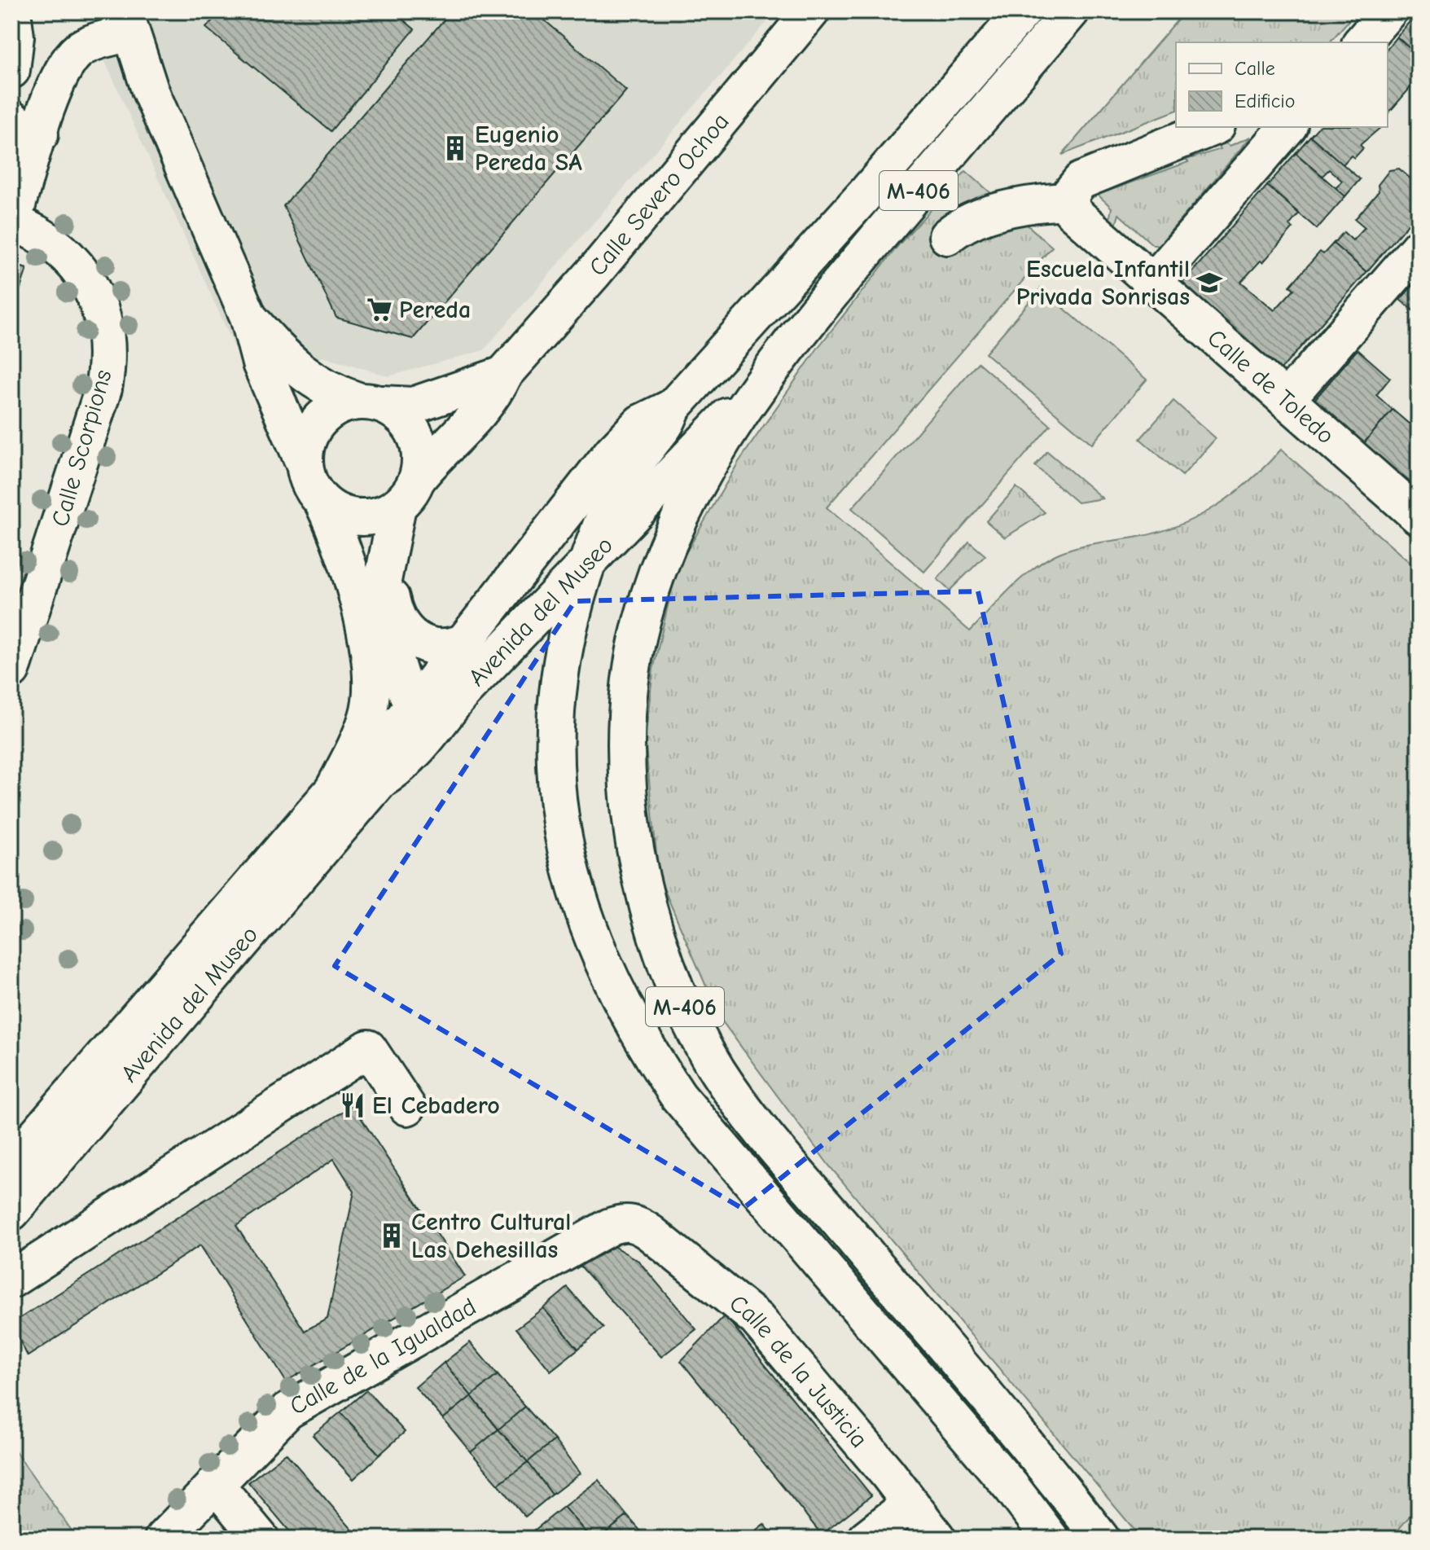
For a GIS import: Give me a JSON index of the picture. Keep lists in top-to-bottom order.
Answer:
{
  "streets": {
    "main road": [
      "M-406",
      "Calle Severo Ochoa",
      "Calle de Toledo",
      "Calle Scorpions",
      "Avenida del Museo",
      "Calle de la Igualdad",
      "Calle de la Justicia"
    ]
  },
  "crossings": [
    ["M-406", "Avenida del Museo"],
    ["Calle de la Igualdad", "Calle de la Justicia"]
  ],
  "places": {
    "building": ["Eugenio Pereda SA", "Centro Cultural Las Dehesillas"],
    "school or university": ["Escuela Infantil Privada Sonrisas"],
    "supermarket": ["Pereda"],
    "restaurant": ["El Cebadero"]
  },
  "legend": ["Calle", "Edificio"]
}
